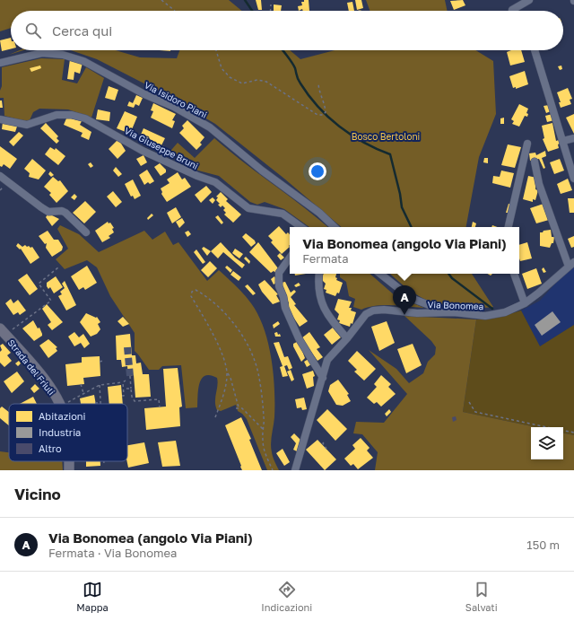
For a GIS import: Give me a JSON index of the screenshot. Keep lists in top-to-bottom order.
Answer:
{
  "streets": {
    "main road": ["Strada del Friuli"],
    "street": ["Via Isidoro Piani", "Via Giuseppe Bruni", "Via Bonomea"]
  },
  "parks": ["Bosco Bertoloni"],
  "legend": ["Abitazioni", "Industria", "Altro"],
  "page": {
    "search": "Cerca qui",
    "popup": ["Via Bonomea (angolo Via Piani)", "Fermata"],
    "pins": "A",
    "heading": "Vicino",
    "list": [
      {
        "mark": "A",
        "name": "Via Bonomea (angolo Via Piani)",
        "note": "Fermata · Via Bonomea",
        "value": "150 m"
      }
    ],
    "nav": ["Mappa", "Indicazioni", "Salvati"]
  }
}
